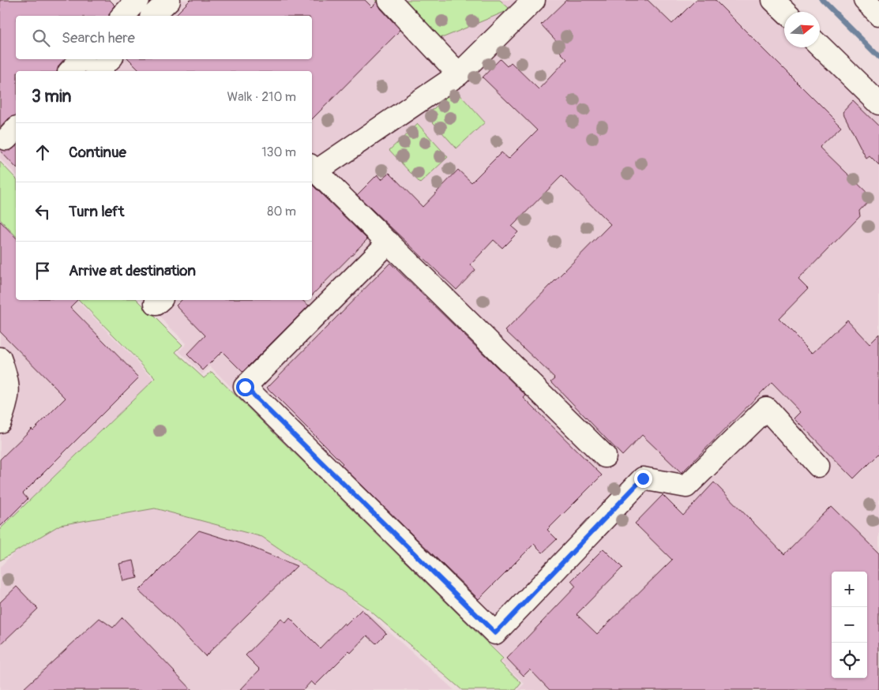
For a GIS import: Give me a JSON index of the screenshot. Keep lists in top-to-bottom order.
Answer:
{
  "north": "right",
  "page": {
    "search": "Search here",
    "heading": ["3 min", "Walk · 210 m"],
    "list": [
      ["Continue", "130 m"],
      ["Turn left", "80 m"],
      "Arrive at destination"
    ],
    "map_buttons": ["+", "−"]
  }
}
